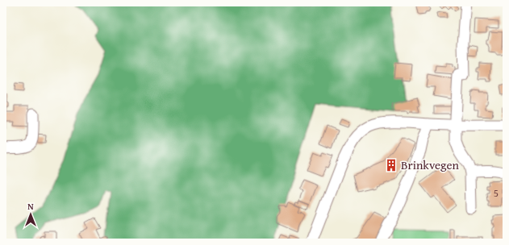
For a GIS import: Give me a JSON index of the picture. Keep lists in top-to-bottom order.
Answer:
{
  "places": {
    "building": ["Brinkvegen"]
  },
  "house_numbers": ["5"],
  "north": "top"
}
